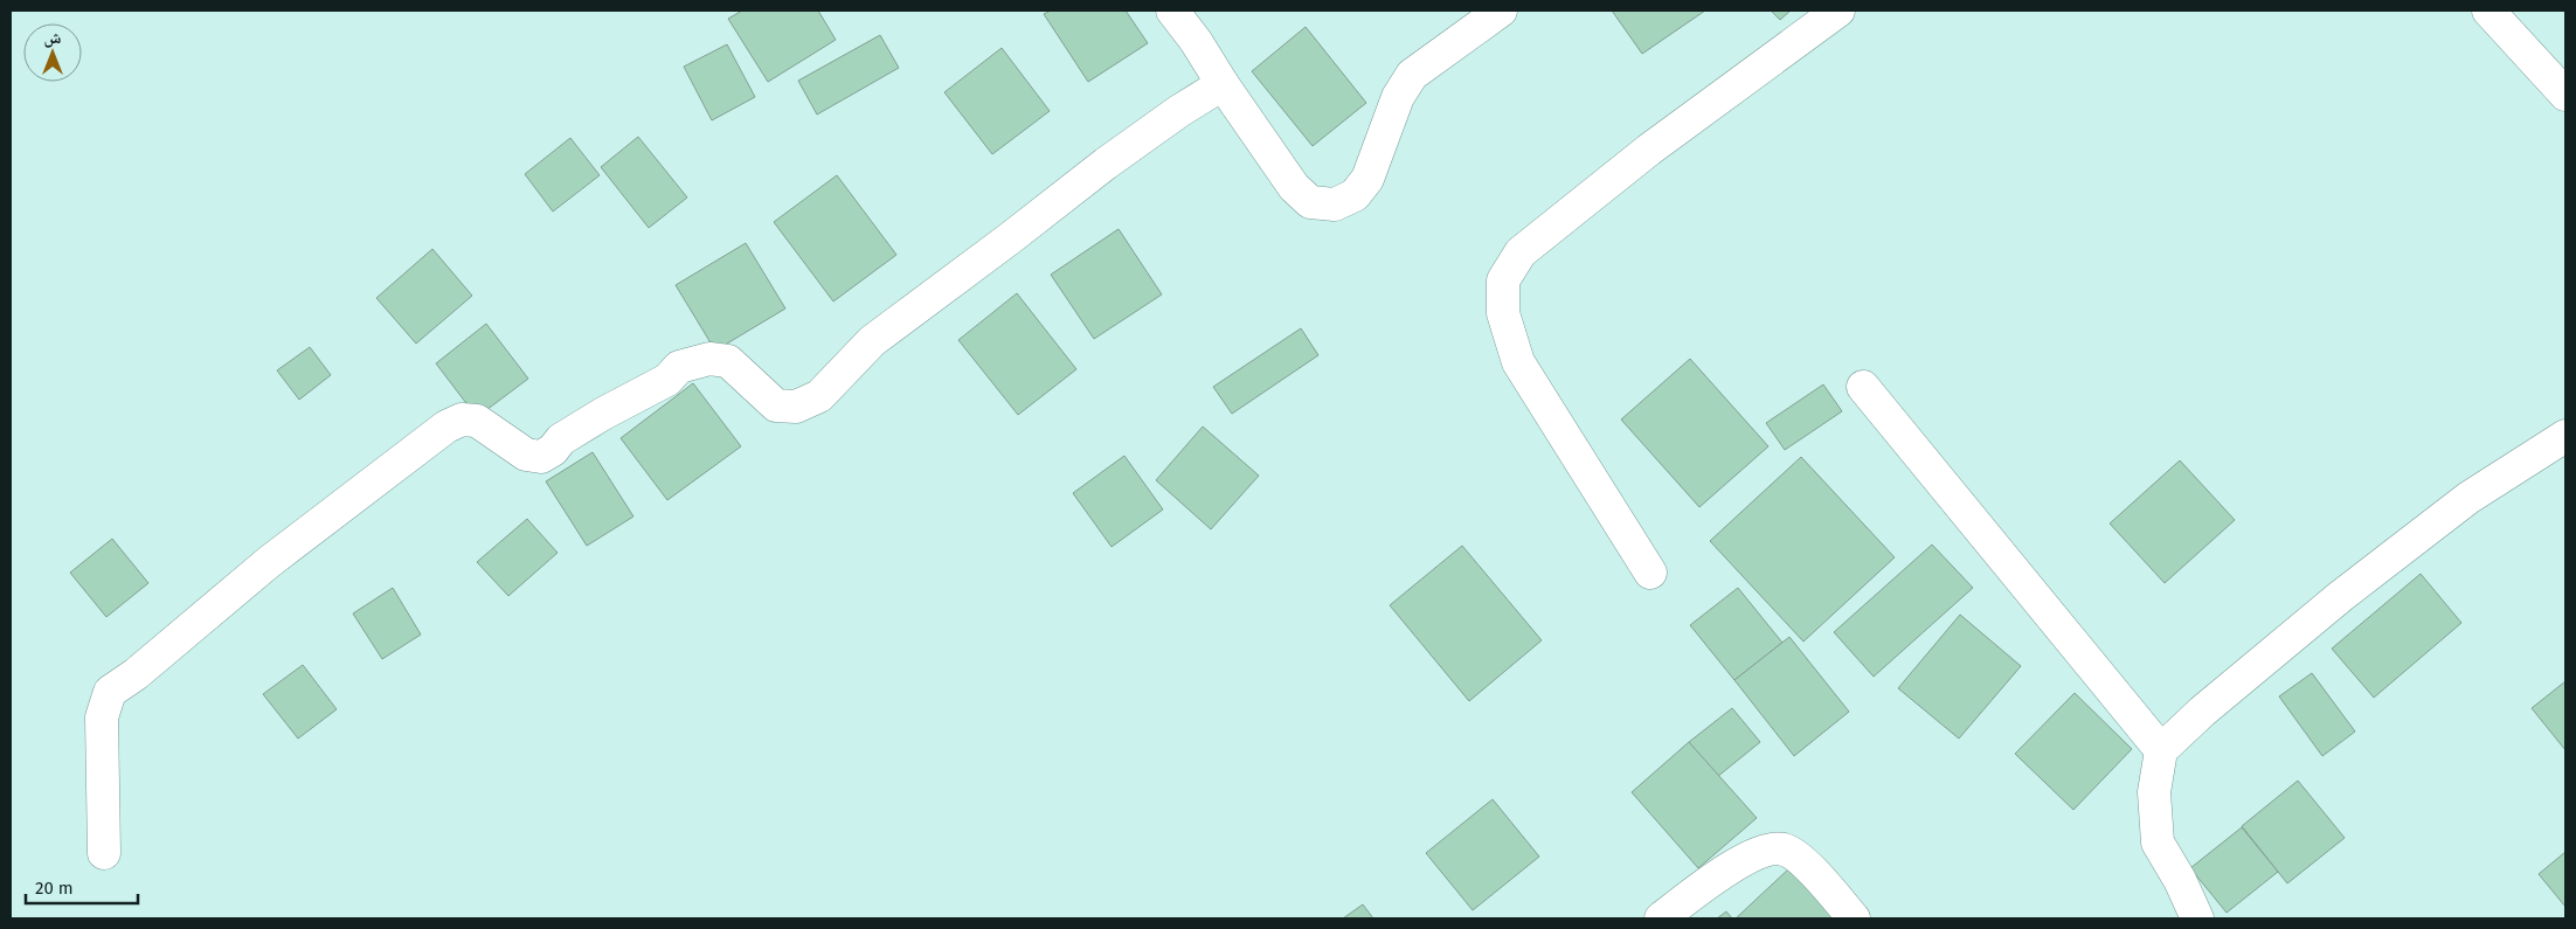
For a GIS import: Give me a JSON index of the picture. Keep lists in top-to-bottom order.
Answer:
{
  "scale_bar": "20 m",
  "north": "top"
}
